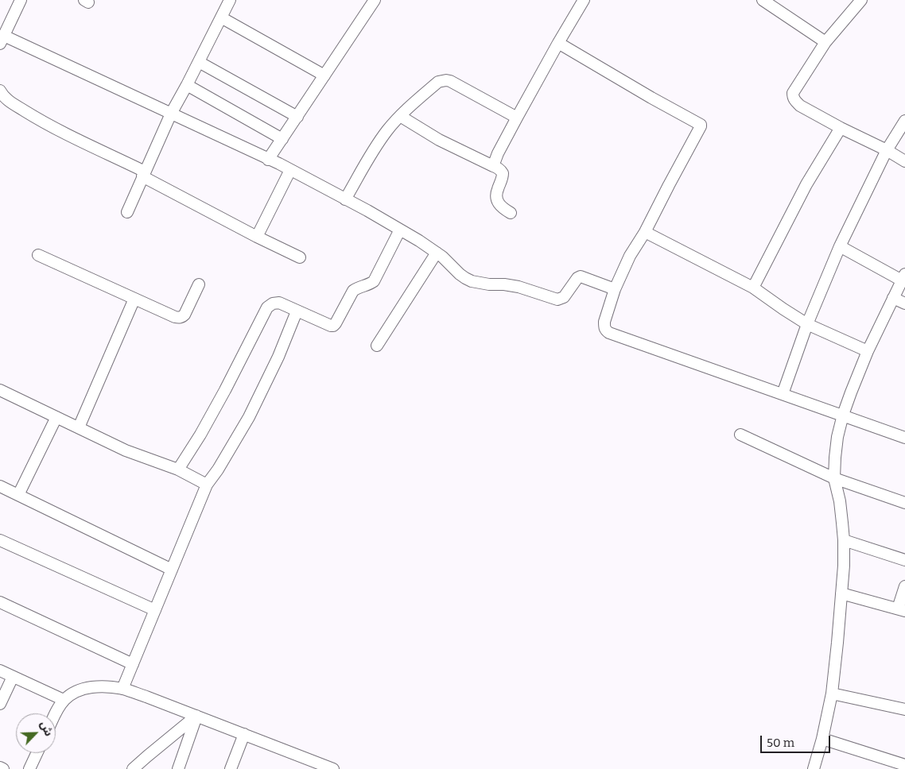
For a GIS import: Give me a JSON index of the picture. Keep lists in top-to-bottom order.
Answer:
{
  "scale_bar": "50 m",
  "north": "top right"
}
